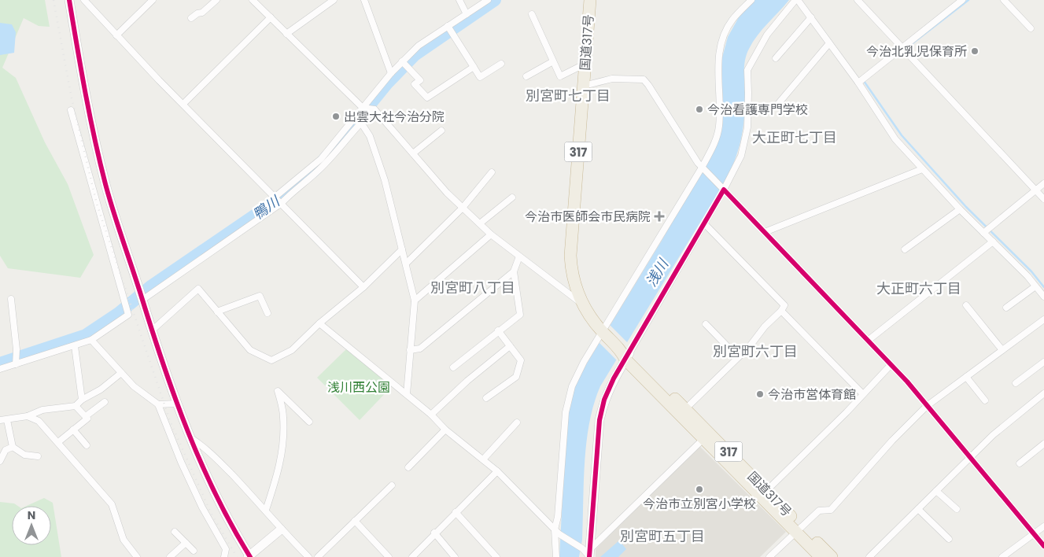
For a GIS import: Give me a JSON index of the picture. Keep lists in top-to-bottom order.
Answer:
{
  "streets": {
    "highway": ["国道317号", "317"]
  },
  "districts": [
    "別宮町七丁目",
    "大正町七丁目",
    "別宮町八丁目",
    "大正町六丁目",
    "別宮町六丁目",
    "別宮町五丁目"
  ],
  "water": ["鴨川", "浅川"],
  "parks": ["浅川西公園"],
  "places": {
    "other": [
      "今治北乳児保育所",
      "今治看護専門学校",
      "出雲大社今治分院",
      "今治市営体育館",
      "今治市立別宮小学校"
    ],
    "health": ["今治市医師会市民病院"]
  },
  "north": "top"
}
